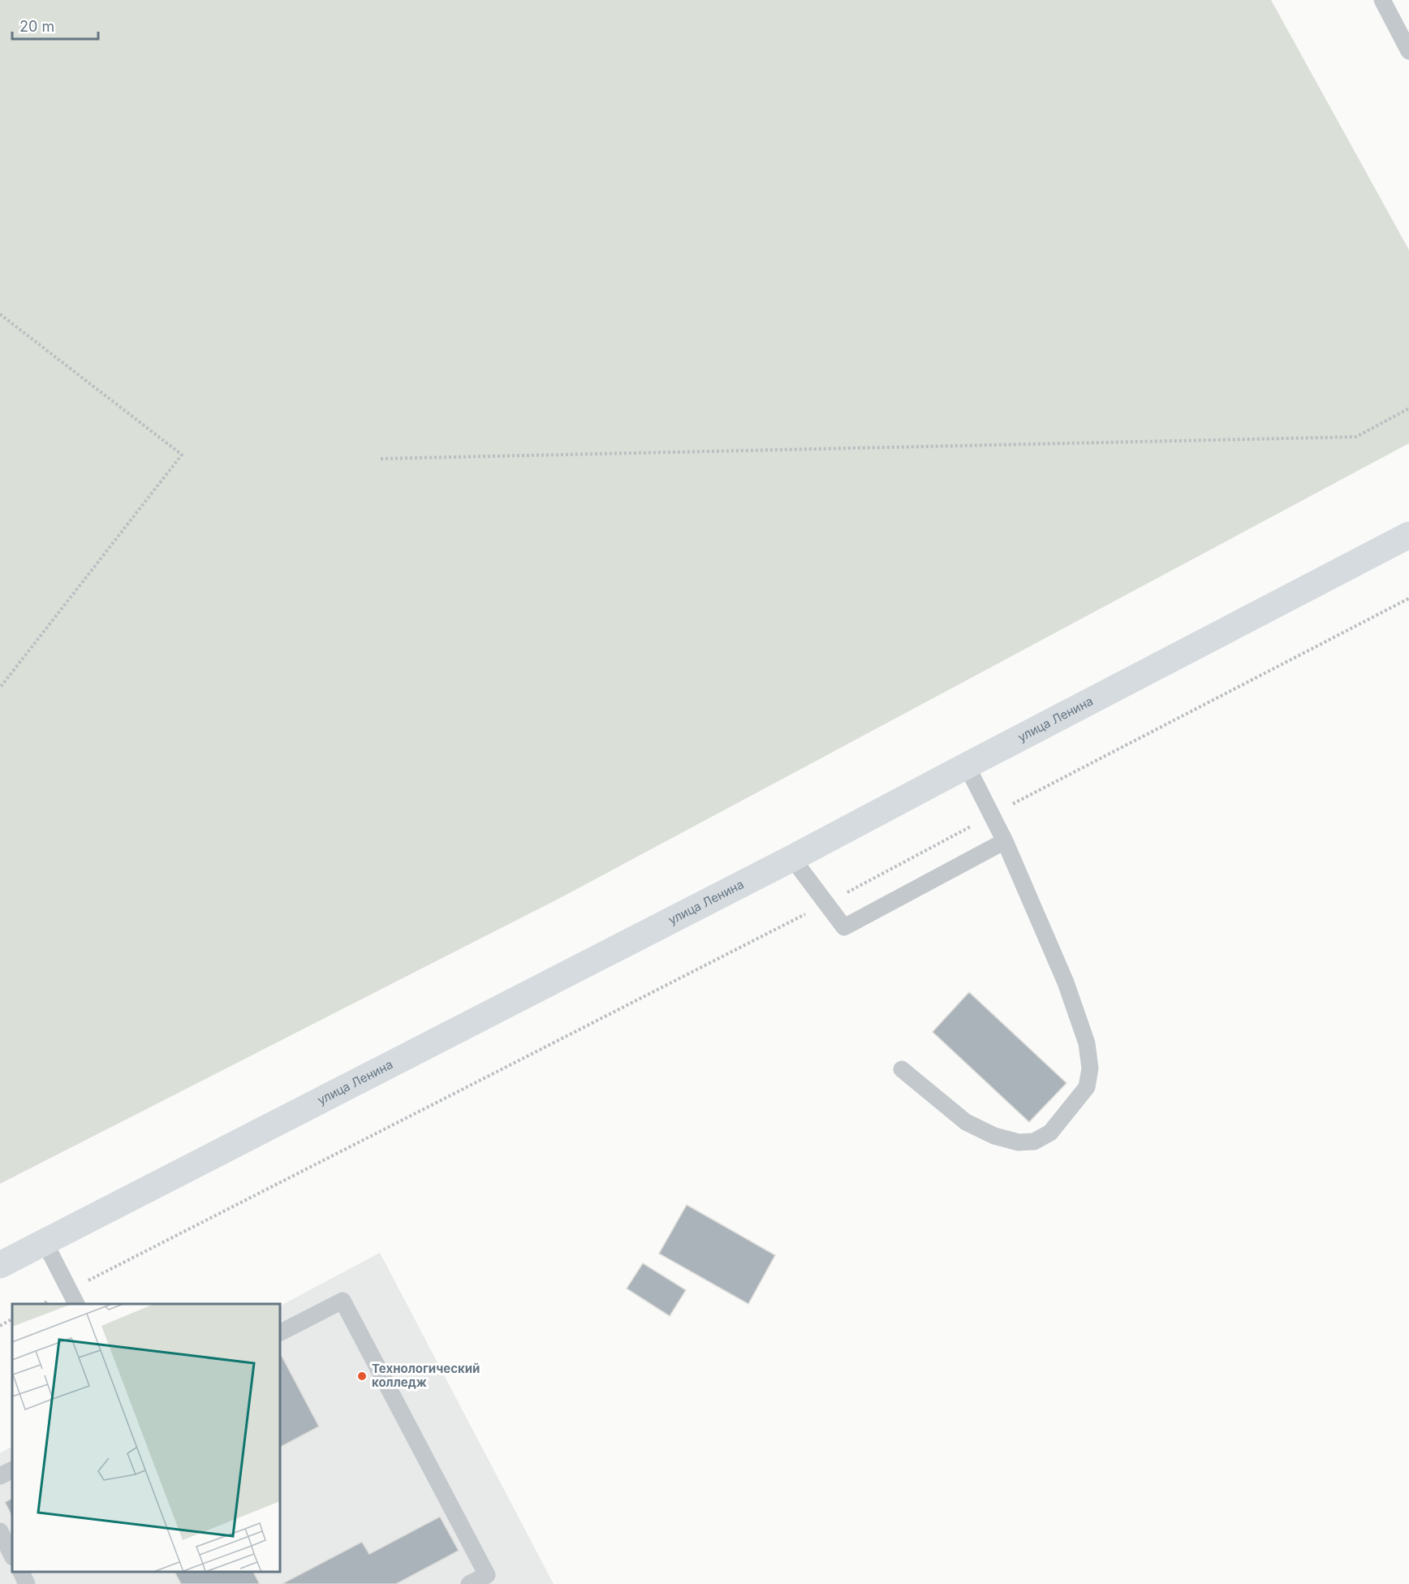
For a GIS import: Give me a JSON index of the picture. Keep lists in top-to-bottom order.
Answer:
{
  "streets": {
    "main road": ["улица Ленина"]
  },
  "places": ["Технологический колледж"],
  "scale_bar": "20 m"
}
